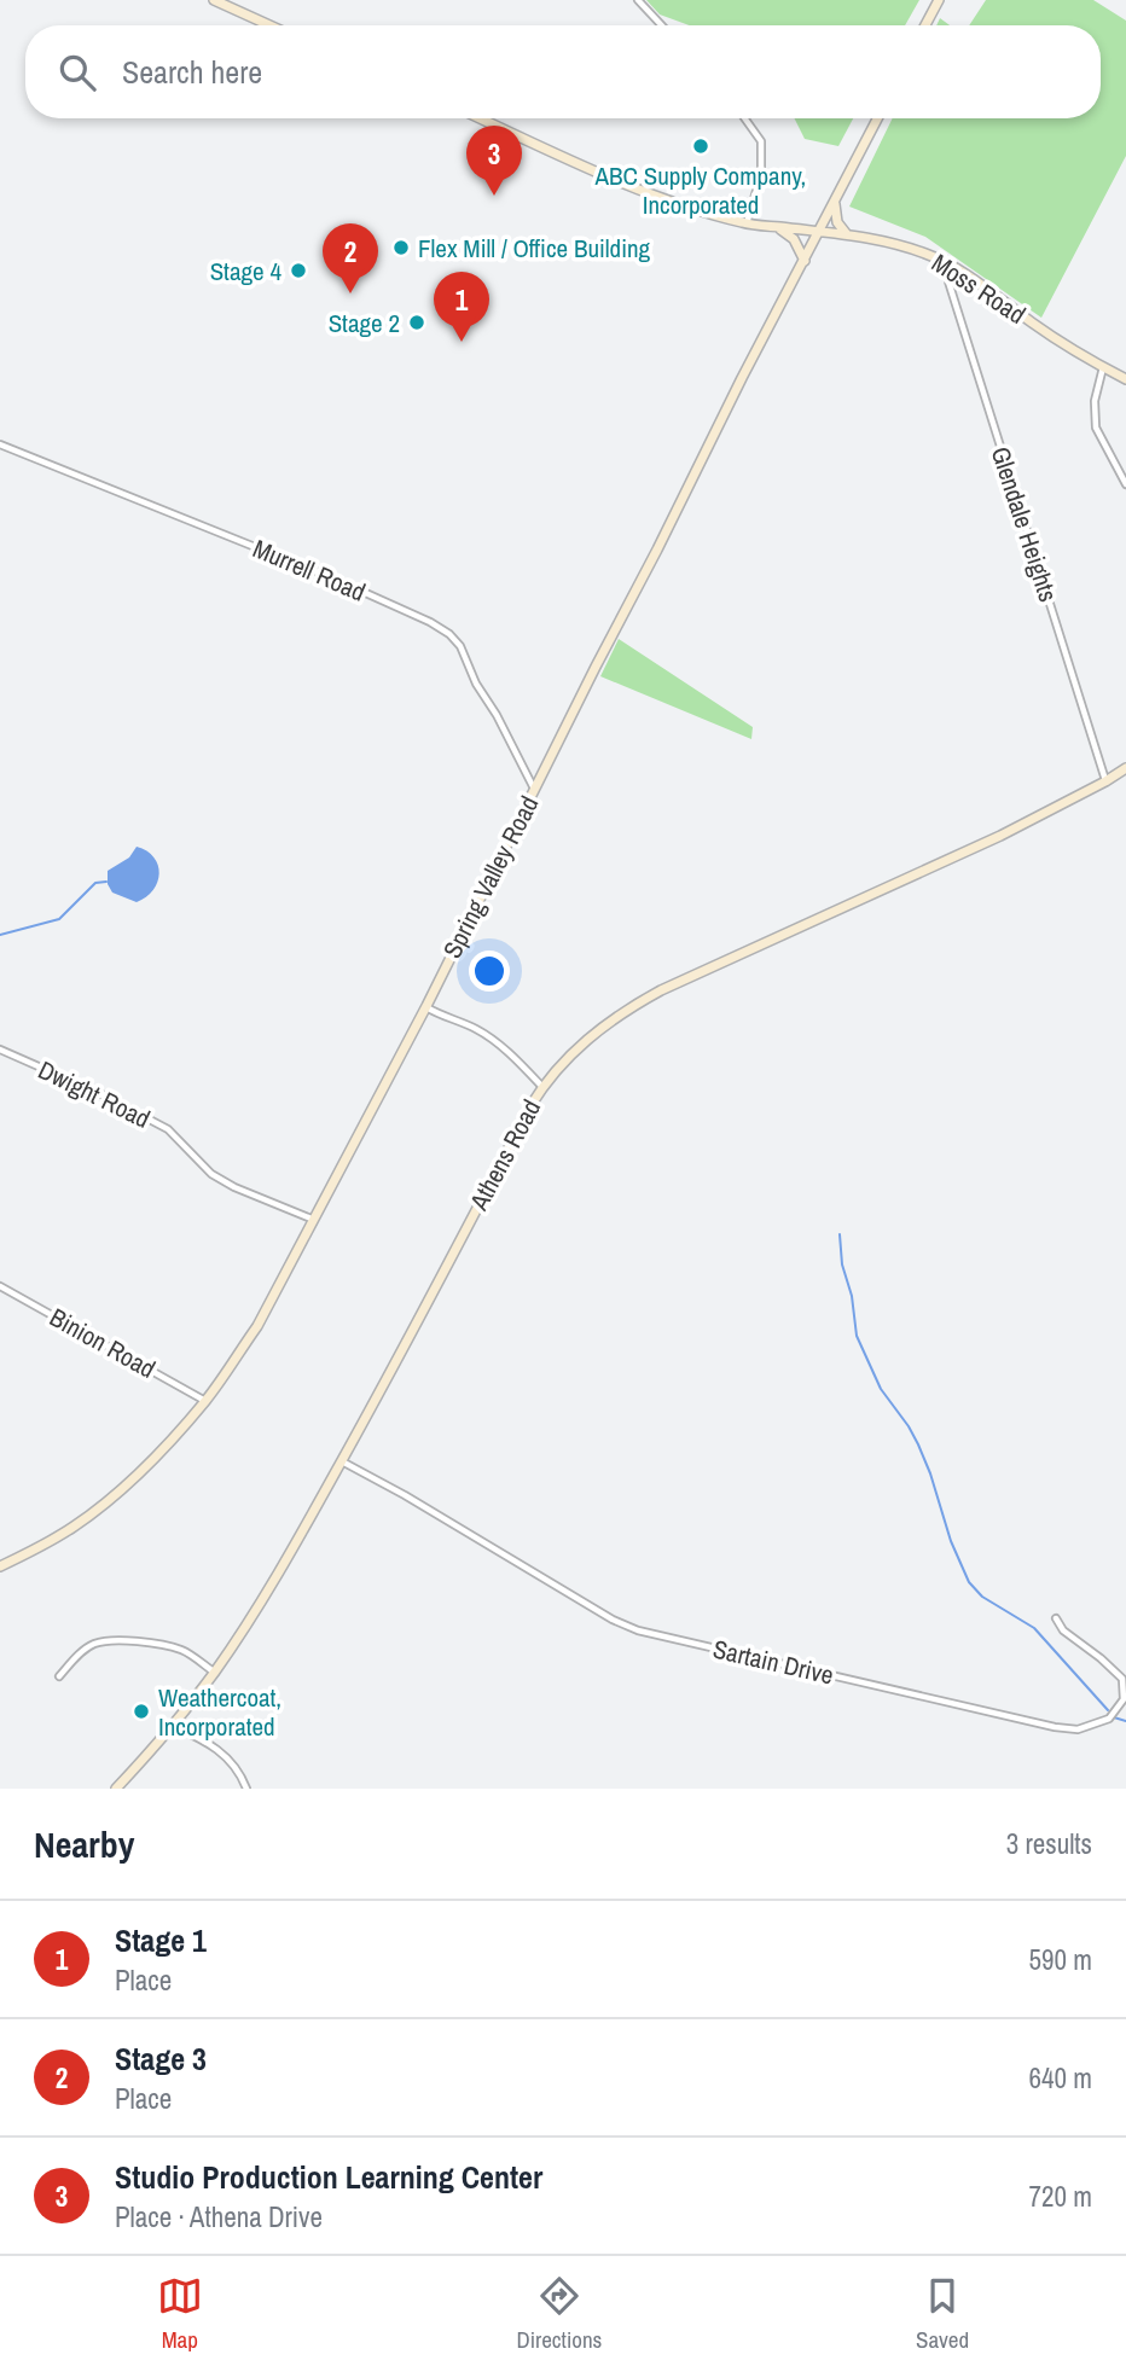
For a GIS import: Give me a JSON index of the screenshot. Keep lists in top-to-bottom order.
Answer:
{
  "streets": {
    "street": [
      "Moss Road",
      "Glendale Heights",
      "Murrell Road",
      "Spring Valley Road",
      "Dwight Road",
      "Athens Road",
      "Binion Road",
      "Sartain Drive"
    ]
  },
  "crossings": [
    ["Moss Road", "Glendale Heights"],
    ["Moss Road", "Spring Valley Road"],
    ["Glendale Heights", "Athens Road"],
    ["Murrell Road", "Spring Valley Road"],
    ["Spring Valley Road", "Dwight Road"],
    ["Spring Valley Road", "Binion Road"],
    ["Athens Road", "Sartain Drive"]
  ],
  "places": [
    "ABC Supply Company, Incorporated",
    "Flex Mill / Office Building",
    "Stage 4",
    "Stage 2",
    "Weathercoat, Incorporated"
  ],
  "page": {
    "search": "Search here",
    "pins": ["3", "2", "1"],
    "heading": ["Nearby", "3 results"],
    "list": [
      {
        "mark": "1",
        "name": "Stage 1",
        "note": "Place",
        "value": "590 m"
      },
      {
        "mark": "2",
        "name": "Stage 3",
        "note": "Place",
        "value": "640 m"
      },
      {
        "mark": "3",
        "name": "Studio Production Learning Center",
        "note": "Place · Athena Drive",
        "value": "720 m"
      }
    ],
    "nav": ["Map", "Directions", "Saved"]
  }
}
